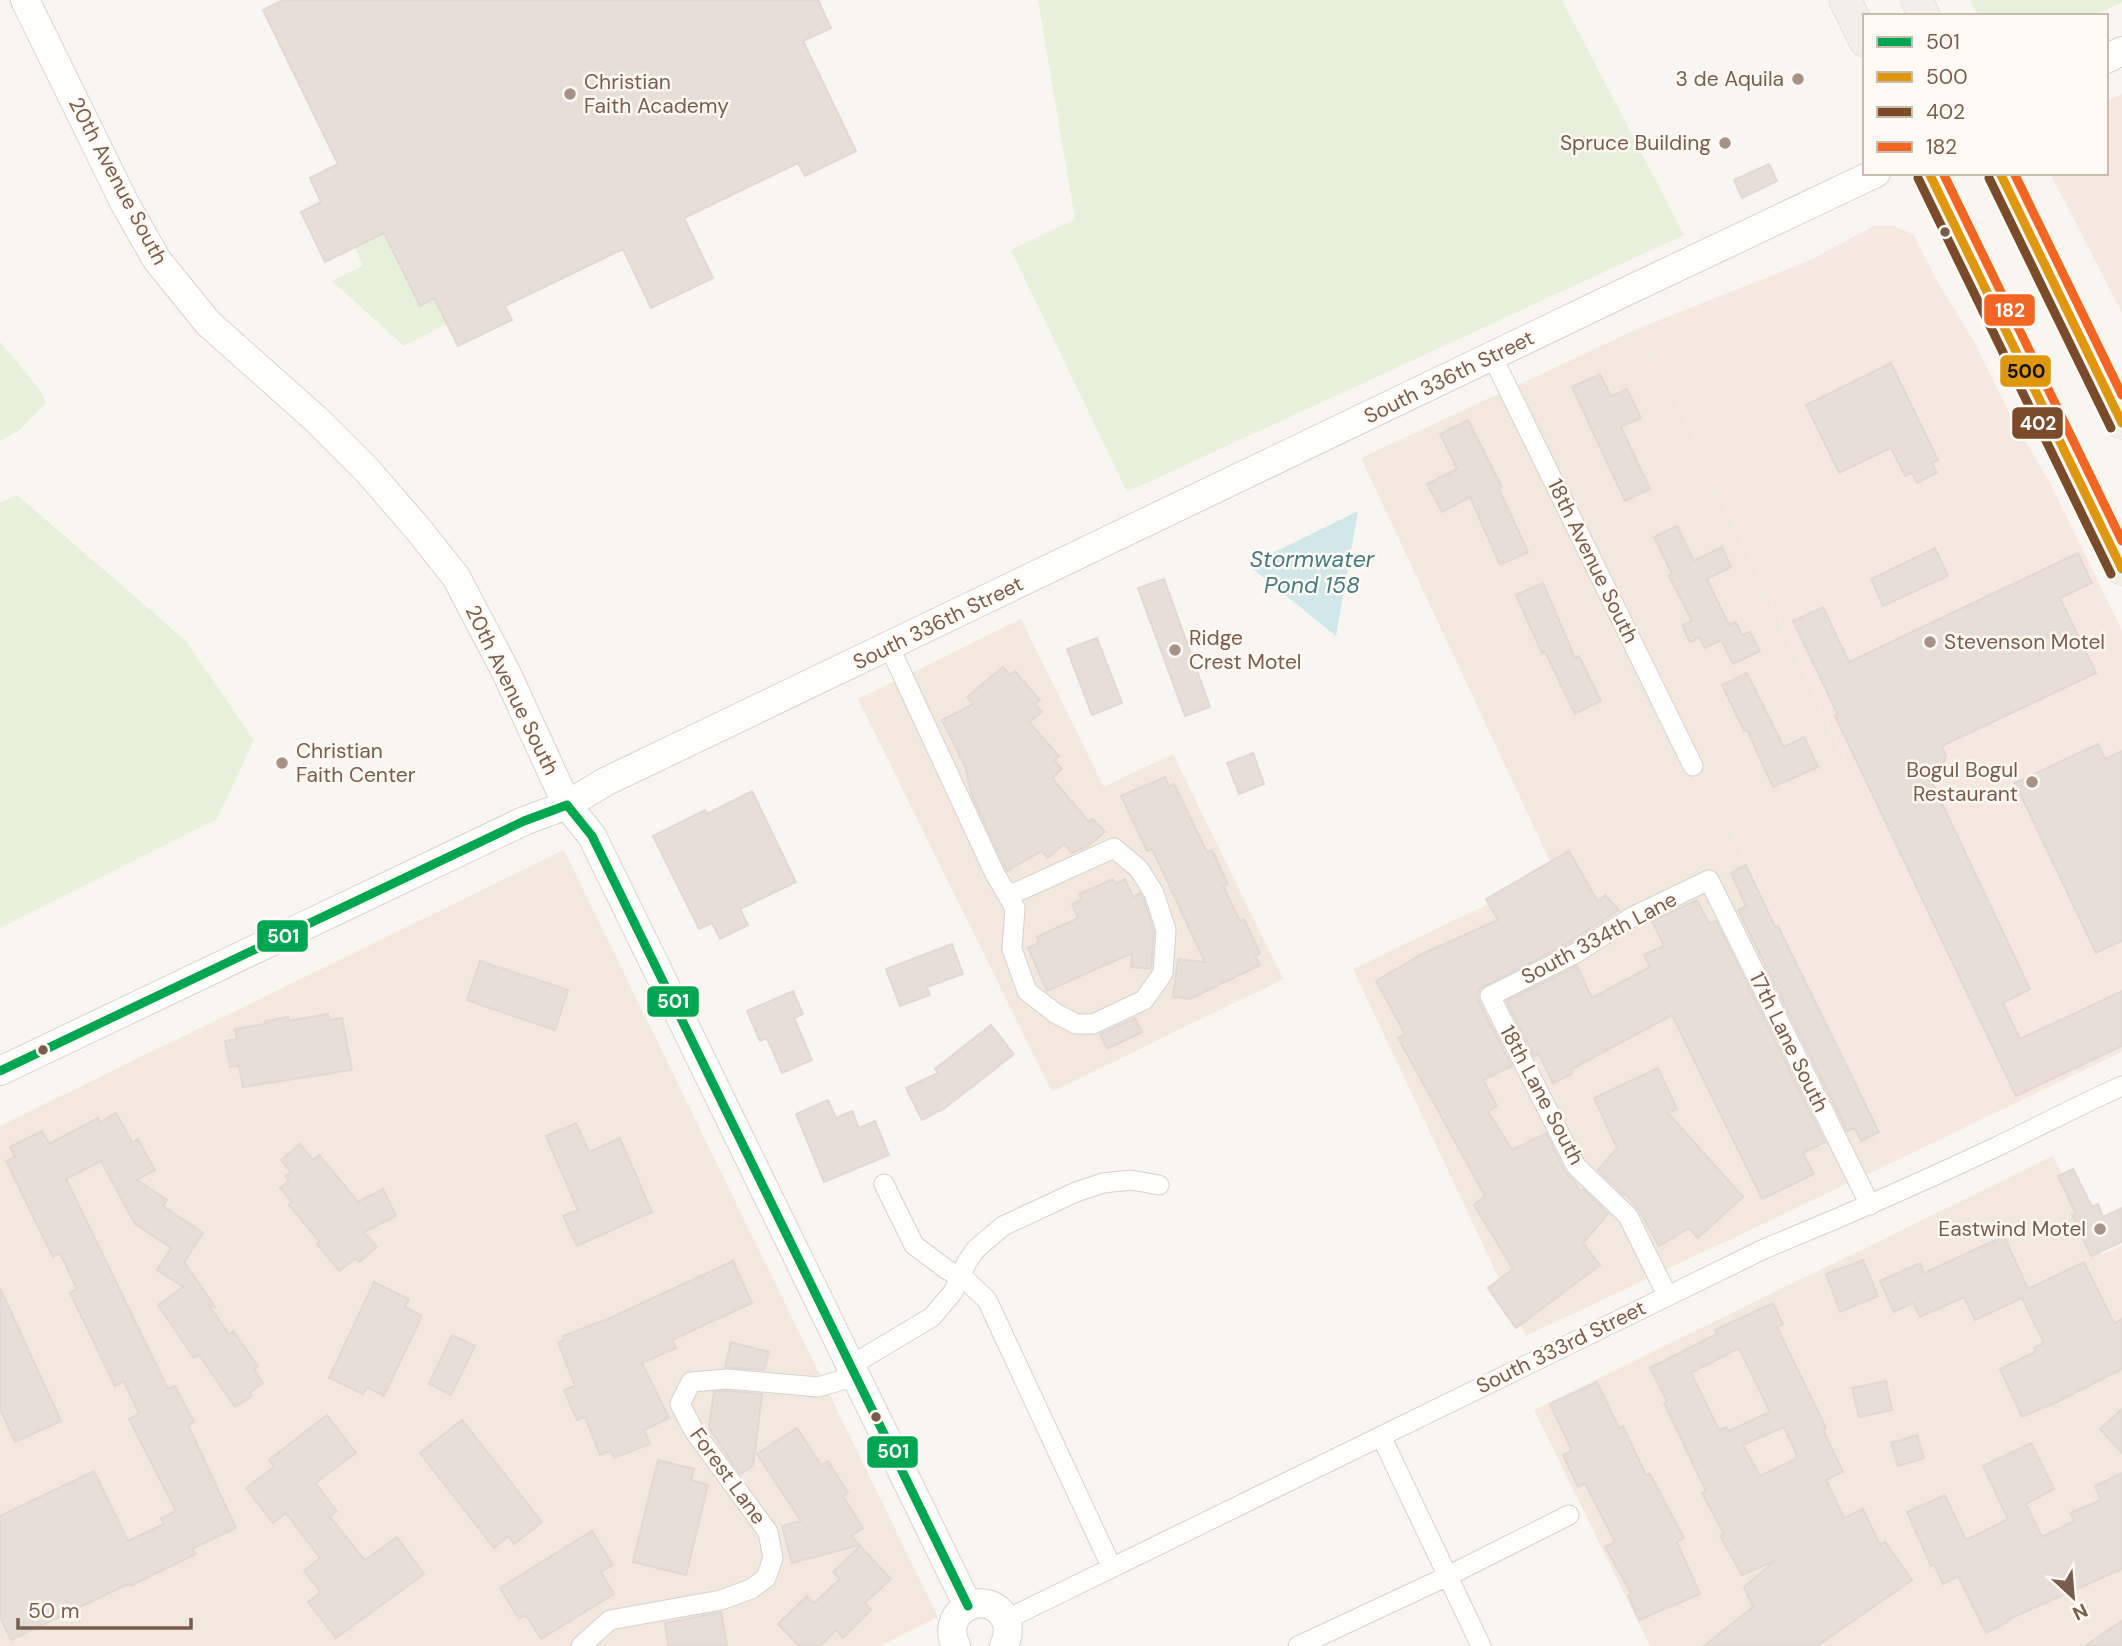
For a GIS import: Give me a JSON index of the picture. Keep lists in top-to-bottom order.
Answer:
{
  "streets": {
    "main road": ["20th Avenue South", "South 336th Street"],
    "street": [
      "18th Avenue South",
      "South 334th Lane",
      "17th Lane South",
      "18th Lane South",
      "South 333rd Street",
      "Forest Lane"
    ]
  },
  "crossings": [
    ["20th Avenue South", "South 336th Street"],
    ["20th Avenue South", "Forest Lane"],
    ["South 336th Street", "18th Avenue South"],
    ["South 334th Lane", "17th Lane South"],
    ["South 334th Lane", "18th Lane South"],
    ["17th Lane South", "South 333rd Street"],
    ["18th Lane South", "South 333rd Street"]
  ],
  "water": ["Stormwater Pond 158"],
  "places": [
    "3 de Aquila",
    "Christian Faith Academy",
    "Spruce Building",
    "Stevenson Motel",
    "Ridge Crest Motel",
    "Christian Faith Center",
    "Bogul Bogul Restaurant",
    "Eastwind Motel"
  ],
  "lines": [
    "transit line 500",
    "transit line 182",
    "transit line 402",
    "transit line 501"
  ],
  "legend": [
    "501",
    "500",
    "402",
    "182"
  ],
  "scale_bar": "50 m",
  "north": "bottom right"
}
